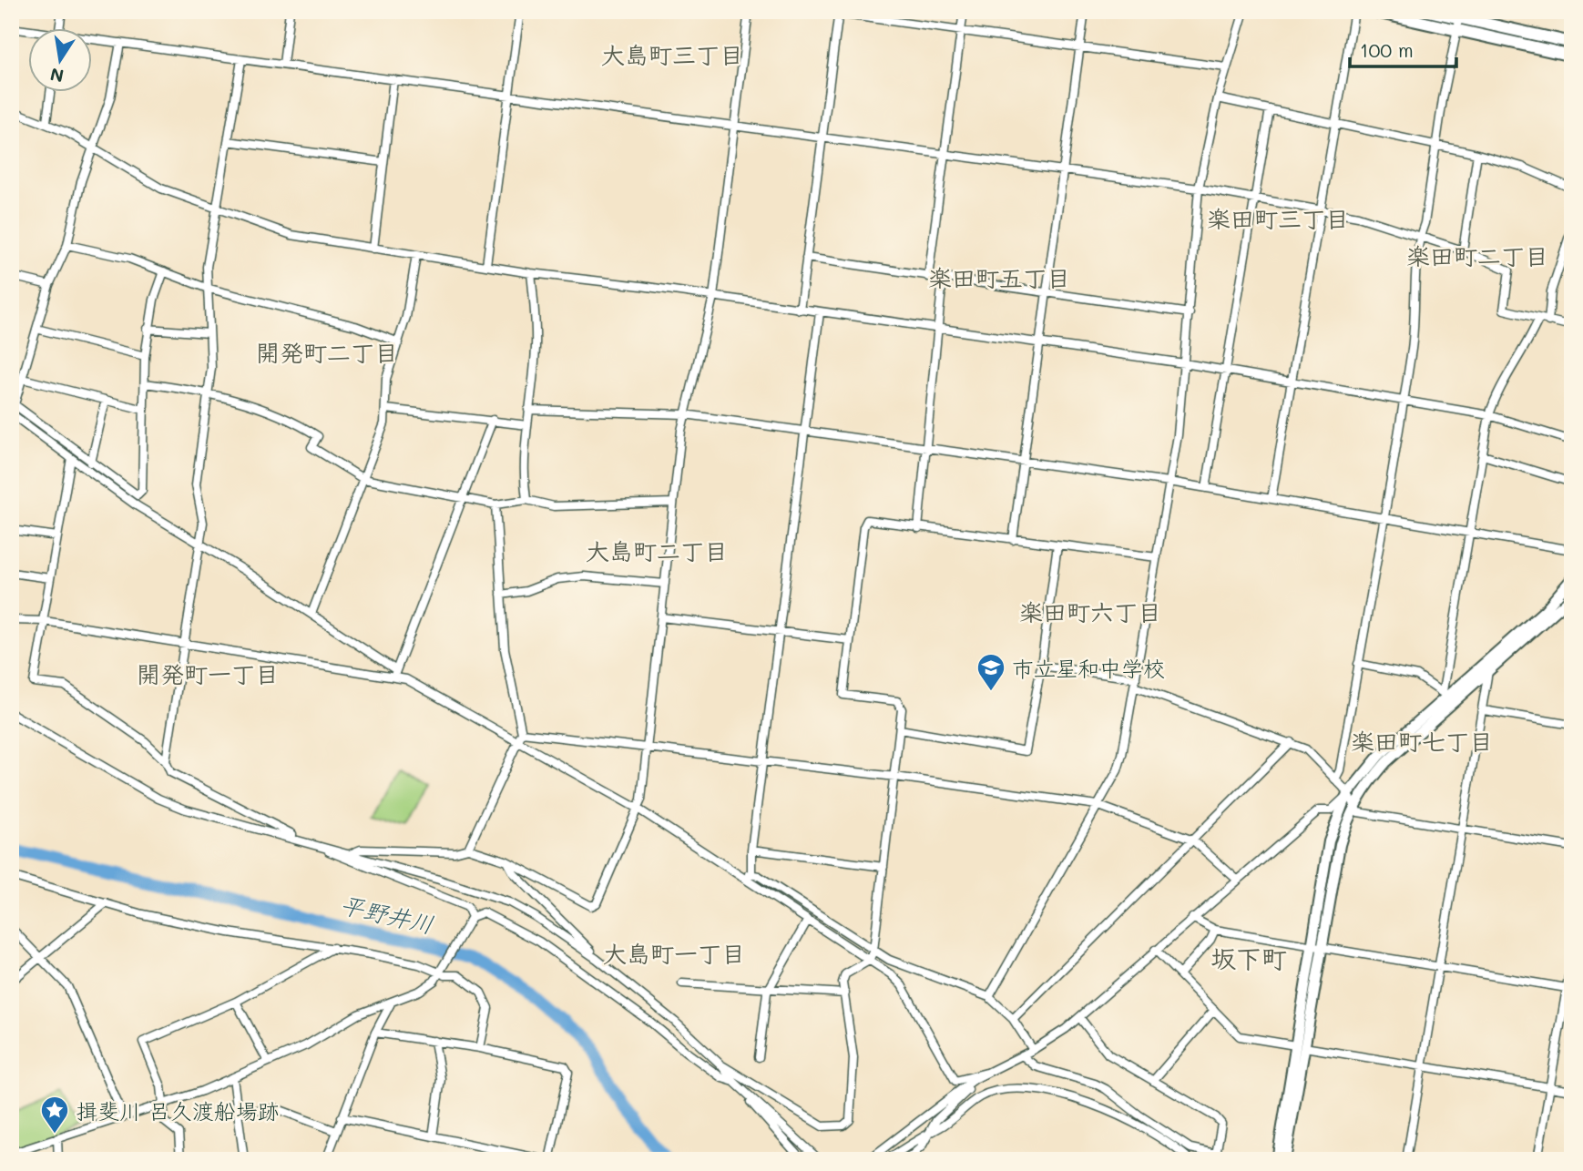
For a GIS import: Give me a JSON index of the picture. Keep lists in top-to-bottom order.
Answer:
{
  "districts": [
    "大島町三丁目",
    "楽田町三丁目",
    "楽田町二丁目",
    "楽田町五丁目",
    "開発町二丁目",
    "大島町二丁目",
    "楽田町六丁目",
    "開発町一丁目",
    "楽田町七丁目",
    "大島町一丁目",
    "坂下町"
  ],
  "water": ["平野井川"],
  "places": {
    "school or university": ["市立星和中学校"],
    "place": ["揖斐川 呂久渡船場跡"]
  },
  "scale_bar": "100 m",
  "north": "bottom"
}
